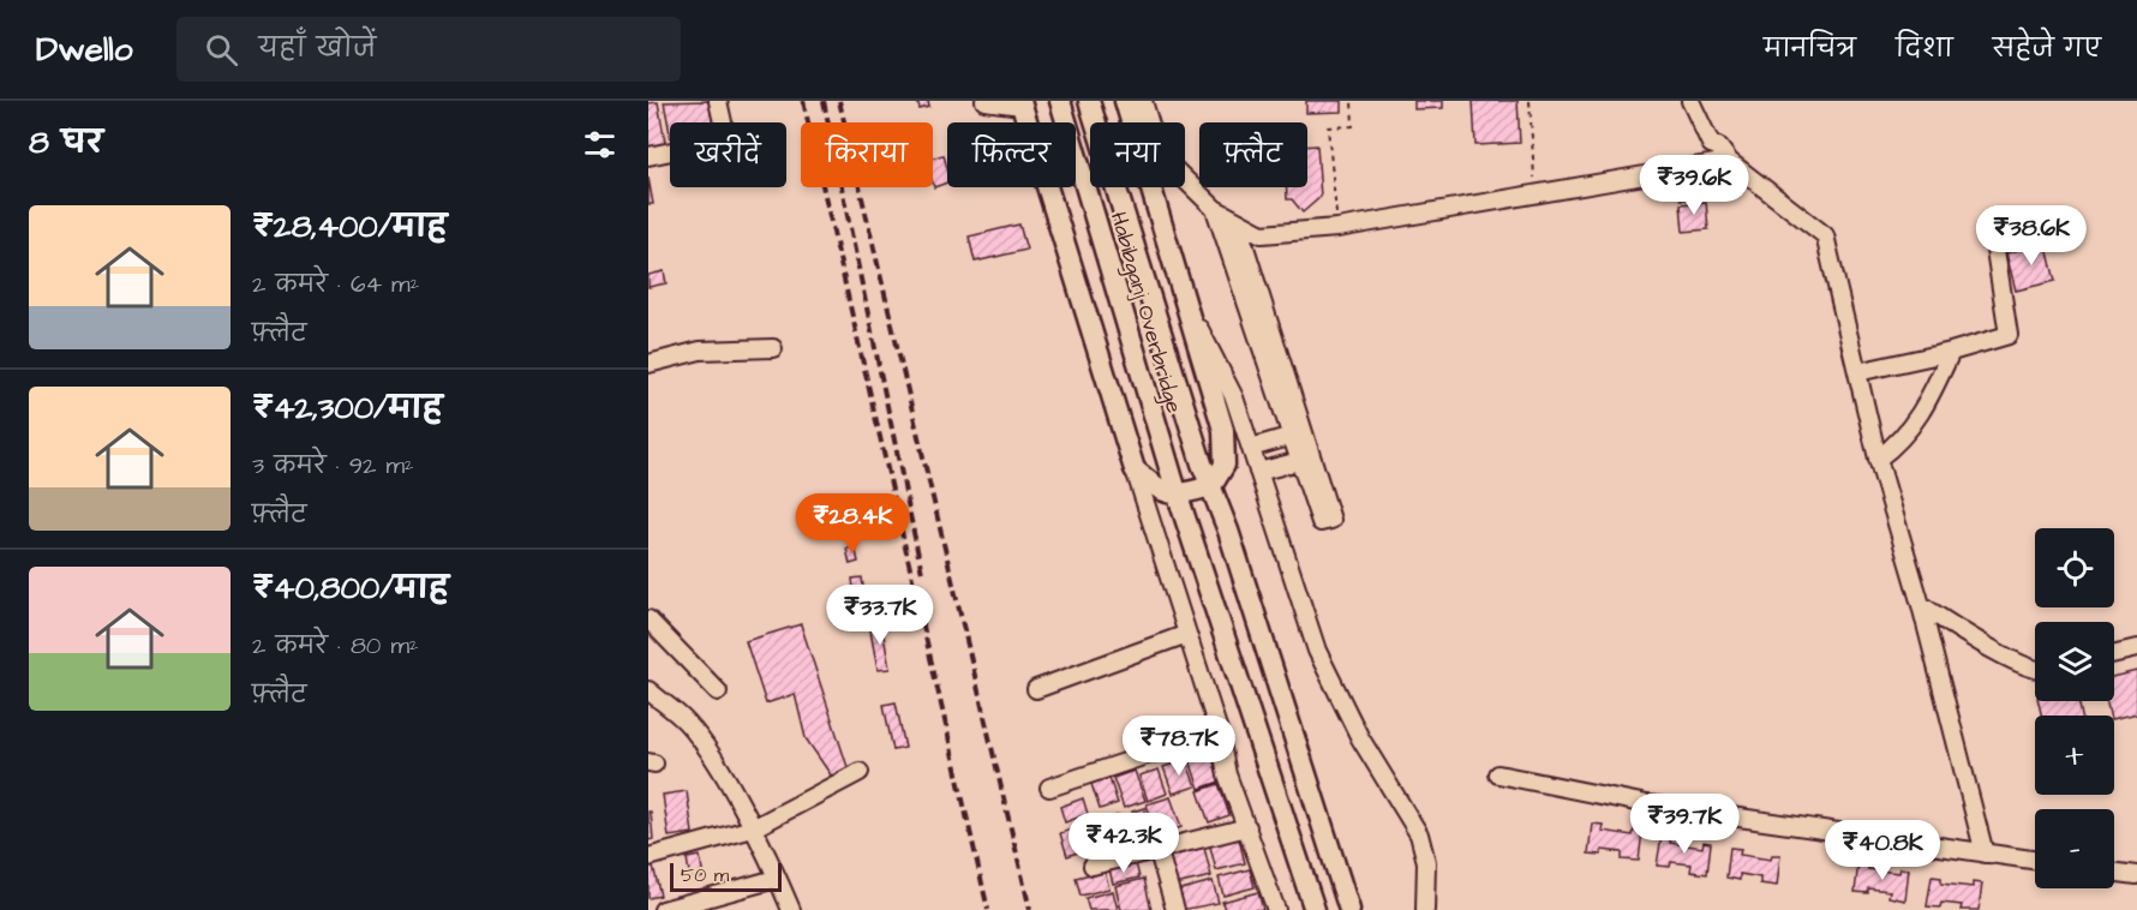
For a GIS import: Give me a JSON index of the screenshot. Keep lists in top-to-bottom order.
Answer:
{
  "streets": {
    "main road": ["Habibganj Overbridge"]
  },
  "scale_bar": "50 m",
  "page": {
    "header": "Dwello",
    "search": "यहाँ खोजें",
    "nav": ["मानचित्र", "दिशा", "सहेजे गए"],
    "heading": "8 घर",
    "chip": [
      "खरीदें",
      "किराया",
      "फ़िल्टर",
      "नया",
      "फ़्लैट"
    ],
    "price": [
      "₹39.6K",
      "₹38.6K",
      "₹28.4K",
      "₹33.7K",
      "₹78.7K",
      "₹39.7K",
      "₹42.3K",
      "₹40.8K"
    ],
    "list": [
      {
        "name": "₹28,400/माह",
        "note": "2 कमरे · 64 m² · फ़्लैट"
      },
      {
        "name": "₹42,300/माह",
        "note": "3 कमरे · 92 m² · फ़्लैट"
      },
      {
        "name": "₹40,800/माह",
        "note": "2 कमरे · 80 m² · फ़्लैट"
      }
    ],
    "map_buttons": ["+", "−"],
    "scale": "50 m"
  }
}
